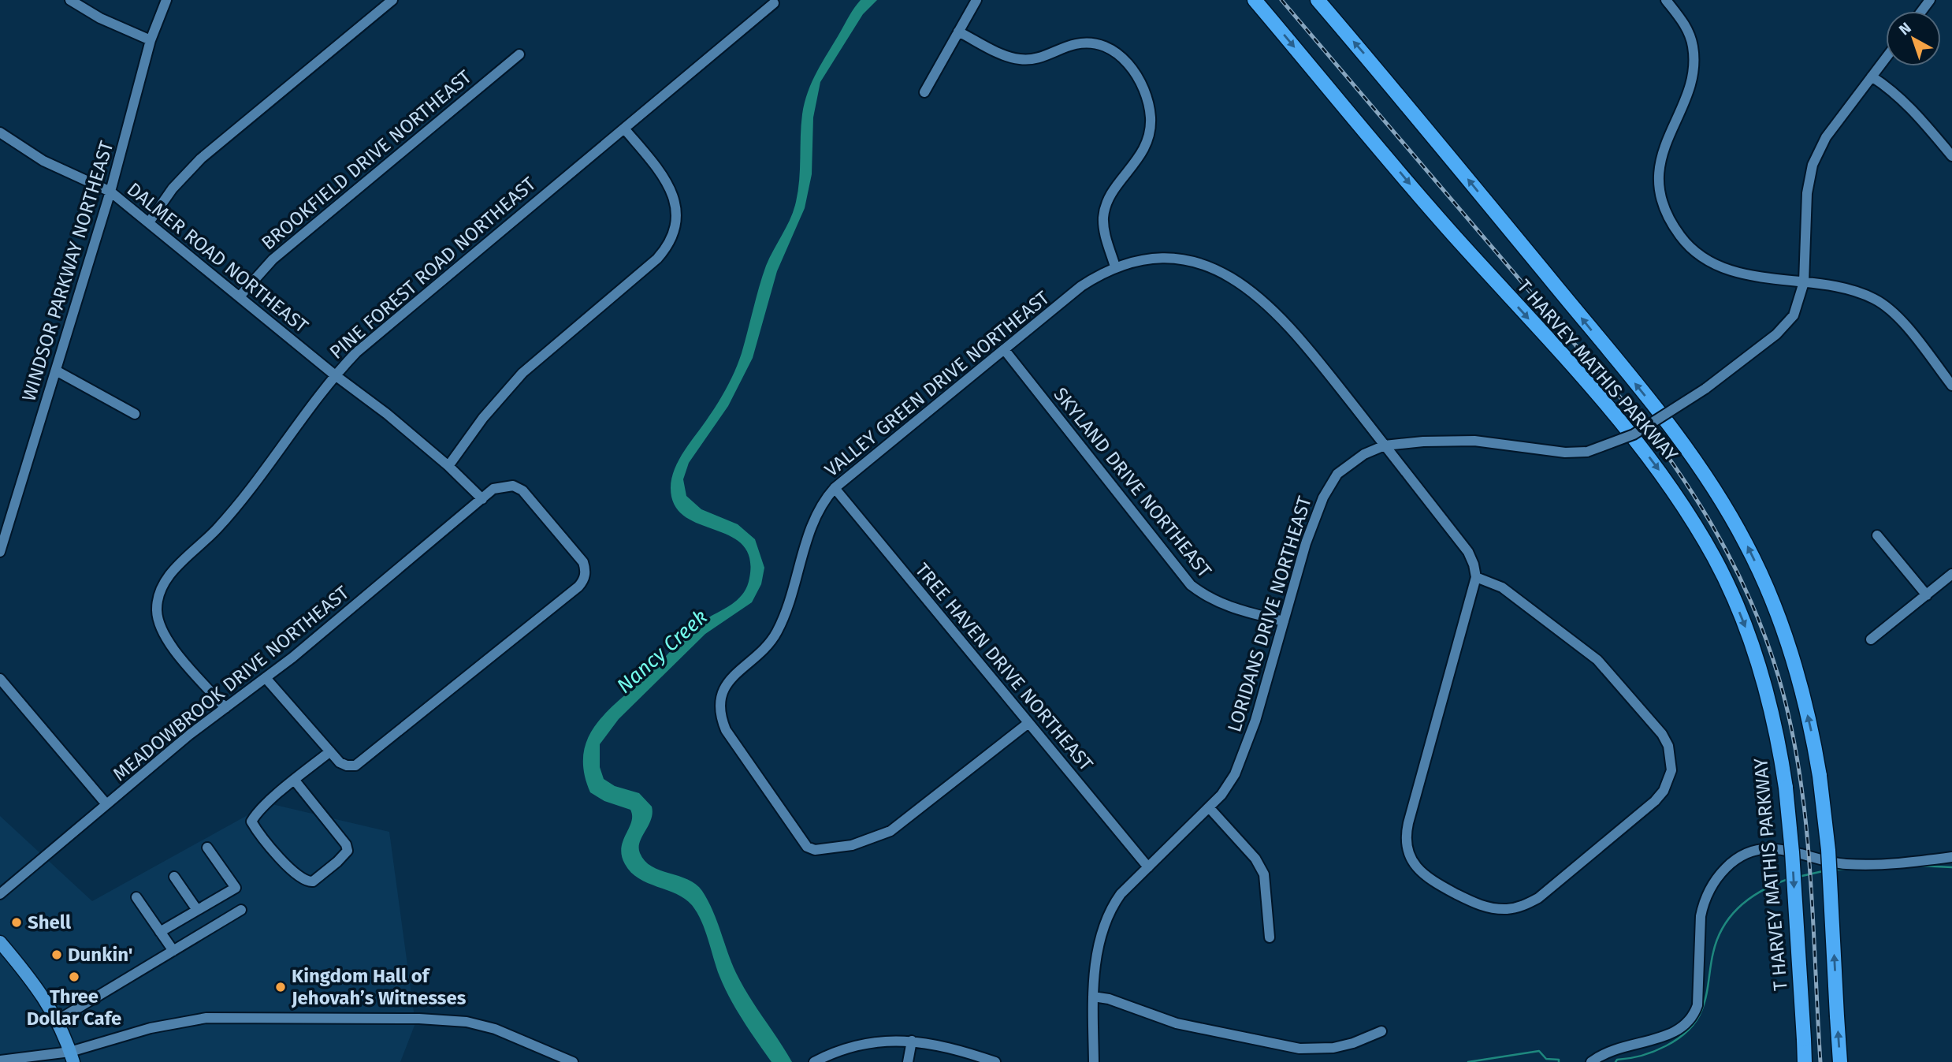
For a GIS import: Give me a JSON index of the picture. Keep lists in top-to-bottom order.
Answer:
{
  "streets": {
    "highway": ["T HARVEY MATHIS PARKWAY"],
    "street": [
      "BROOKFIELD DRIVE NORTHEAST",
      "DALMER ROAD NORTHEAST",
      "PINE FOREST ROAD NORTHEAST",
      "WINDSOR PARKWAY NORTHEAST",
      "VALLEY GREEN DRIVE NORTHEAST",
      "SKYLAND DRIVE NORTHEAST",
      "LORIDANS DRIVE NORTHEAST",
      "TREE HAVEN DRIVE NORTHEAST",
      "MEADOWBROOK DRIVE NORTHEAST"
    ]
  },
  "crossings": [
    ["BROOKFIELD DRIVE NORTHEAST", "DALMER ROAD NORTHEAST"],
    ["DALMER ROAD NORTHEAST", "PINE FOREST ROAD NORTHEAST"],
    ["DALMER ROAD NORTHEAST", "WINDSOR PARKWAY NORTHEAST"],
    ["DALMER ROAD NORTHEAST", "MEADOWBROOK DRIVE NORTHEAST"],
    ["PINE FOREST ROAD NORTHEAST", "MEADOWBROOK DRIVE NORTHEAST"],
    ["VALLEY GREEN DRIVE NORTHEAST", "SKYLAND DRIVE NORTHEAST"],
    ["VALLEY GREEN DRIVE NORTHEAST", "LORIDANS DRIVE NORTHEAST"],
    ["VALLEY GREEN DRIVE NORTHEAST", "TREE HAVEN DRIVE NORTHEAST"],
    ["SKYLAND DRIVE NORTHEAST", "LORIDANS DRIVE NORTHEAST"],
    ["LORIDANS DRIVE NORTHEAST", "TREE HAVEN DRIVE NORTHEAST"]
  ],
  "water": ["Nancy Creek"],
  "places": [
    "Shell",
    "Dunkin'",
    "Three Dollar Cafe",
    "Kingdom Hall of Jehovah’s Witnesses"
  ],
  "north": "top left"
}
